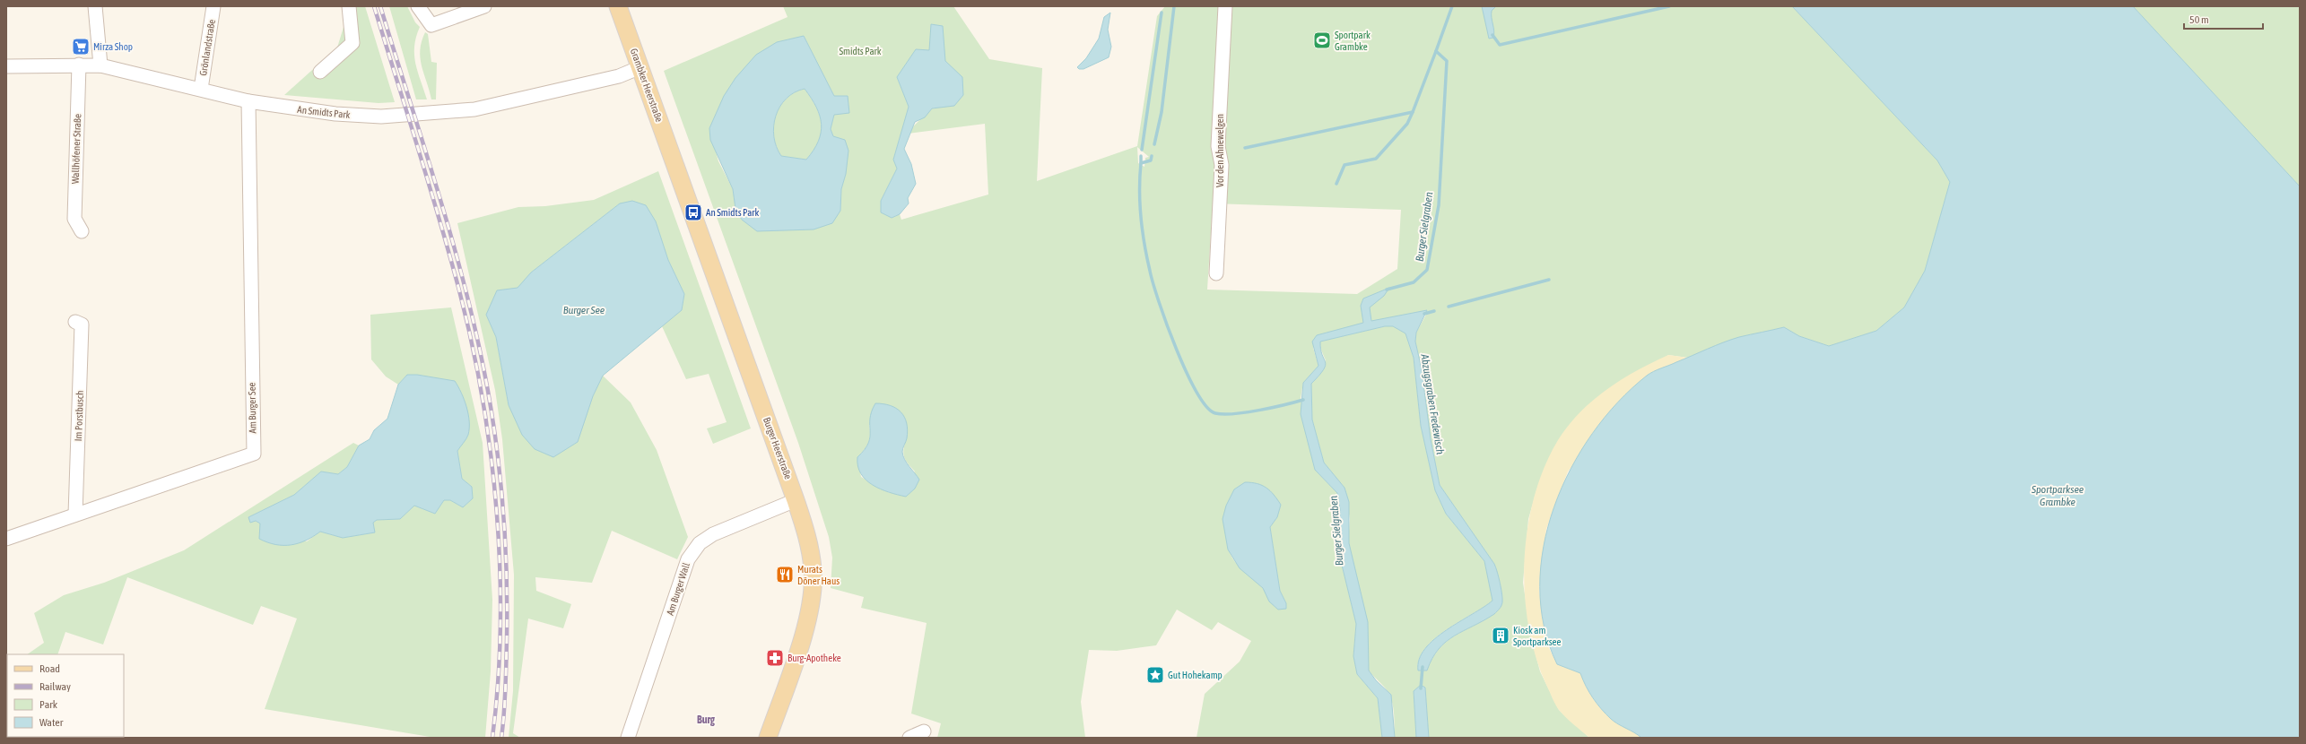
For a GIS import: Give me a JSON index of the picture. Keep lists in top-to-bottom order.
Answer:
{
  "streets": {
    "main road": ["Grambker Heerstraße", "Burger Heerstraße"],
    "street": [
      "Grönlandstraße",
      "An Smidts Park",
      "Wallhöfener Straße",
      "Vor den Ahnewelgen",
      "Am Burger See",
      "Im Porstbusch",
      "Am Burger Wall"
    ]
  },
  "crossings": [
    ["Grönlandstraße", "An Smidts Park"],
    ["Grambker Heerstraße", "An Smidts Park"],
    ["Grambker Heerstraße", "Burger Heerstraße"],
    ["An Smidts Park", "Wallhöfener Straße"],
    ["An Smidts Park", "Am Burger See"],
    ["Am Burger See", "Im Porstbusch"],
    ["Burger Heerstraße", "Am Burger Wall"]
  ],
  "districts": ["Burg"],
  "water": [
    "Burger Sielgraben",
    "Burger See",
    "Abzugsgraben Fredewisch",
    "Sportparksee Grambke"
  ],
  "parks": ["Smidts Park"],
  "places": {
    "sports": ["Sportpark Grambke"],
    "supermarket": ["Mirza Shop"],
    "bus stop": ["An Smidts Park"],
    "restaurant": ["Murats Döner Haus"],
    "building": ["Kiosk am Sportparksee"],
    "pharmacy": ["Burg-Apotheke"],
    "place": ["Gut Hohekamp"]
  },
  "legend": [
    "Road",
    "Railway",
    "Park",
    "Water"
  ],
  "scale_bar": "50 m"
}
